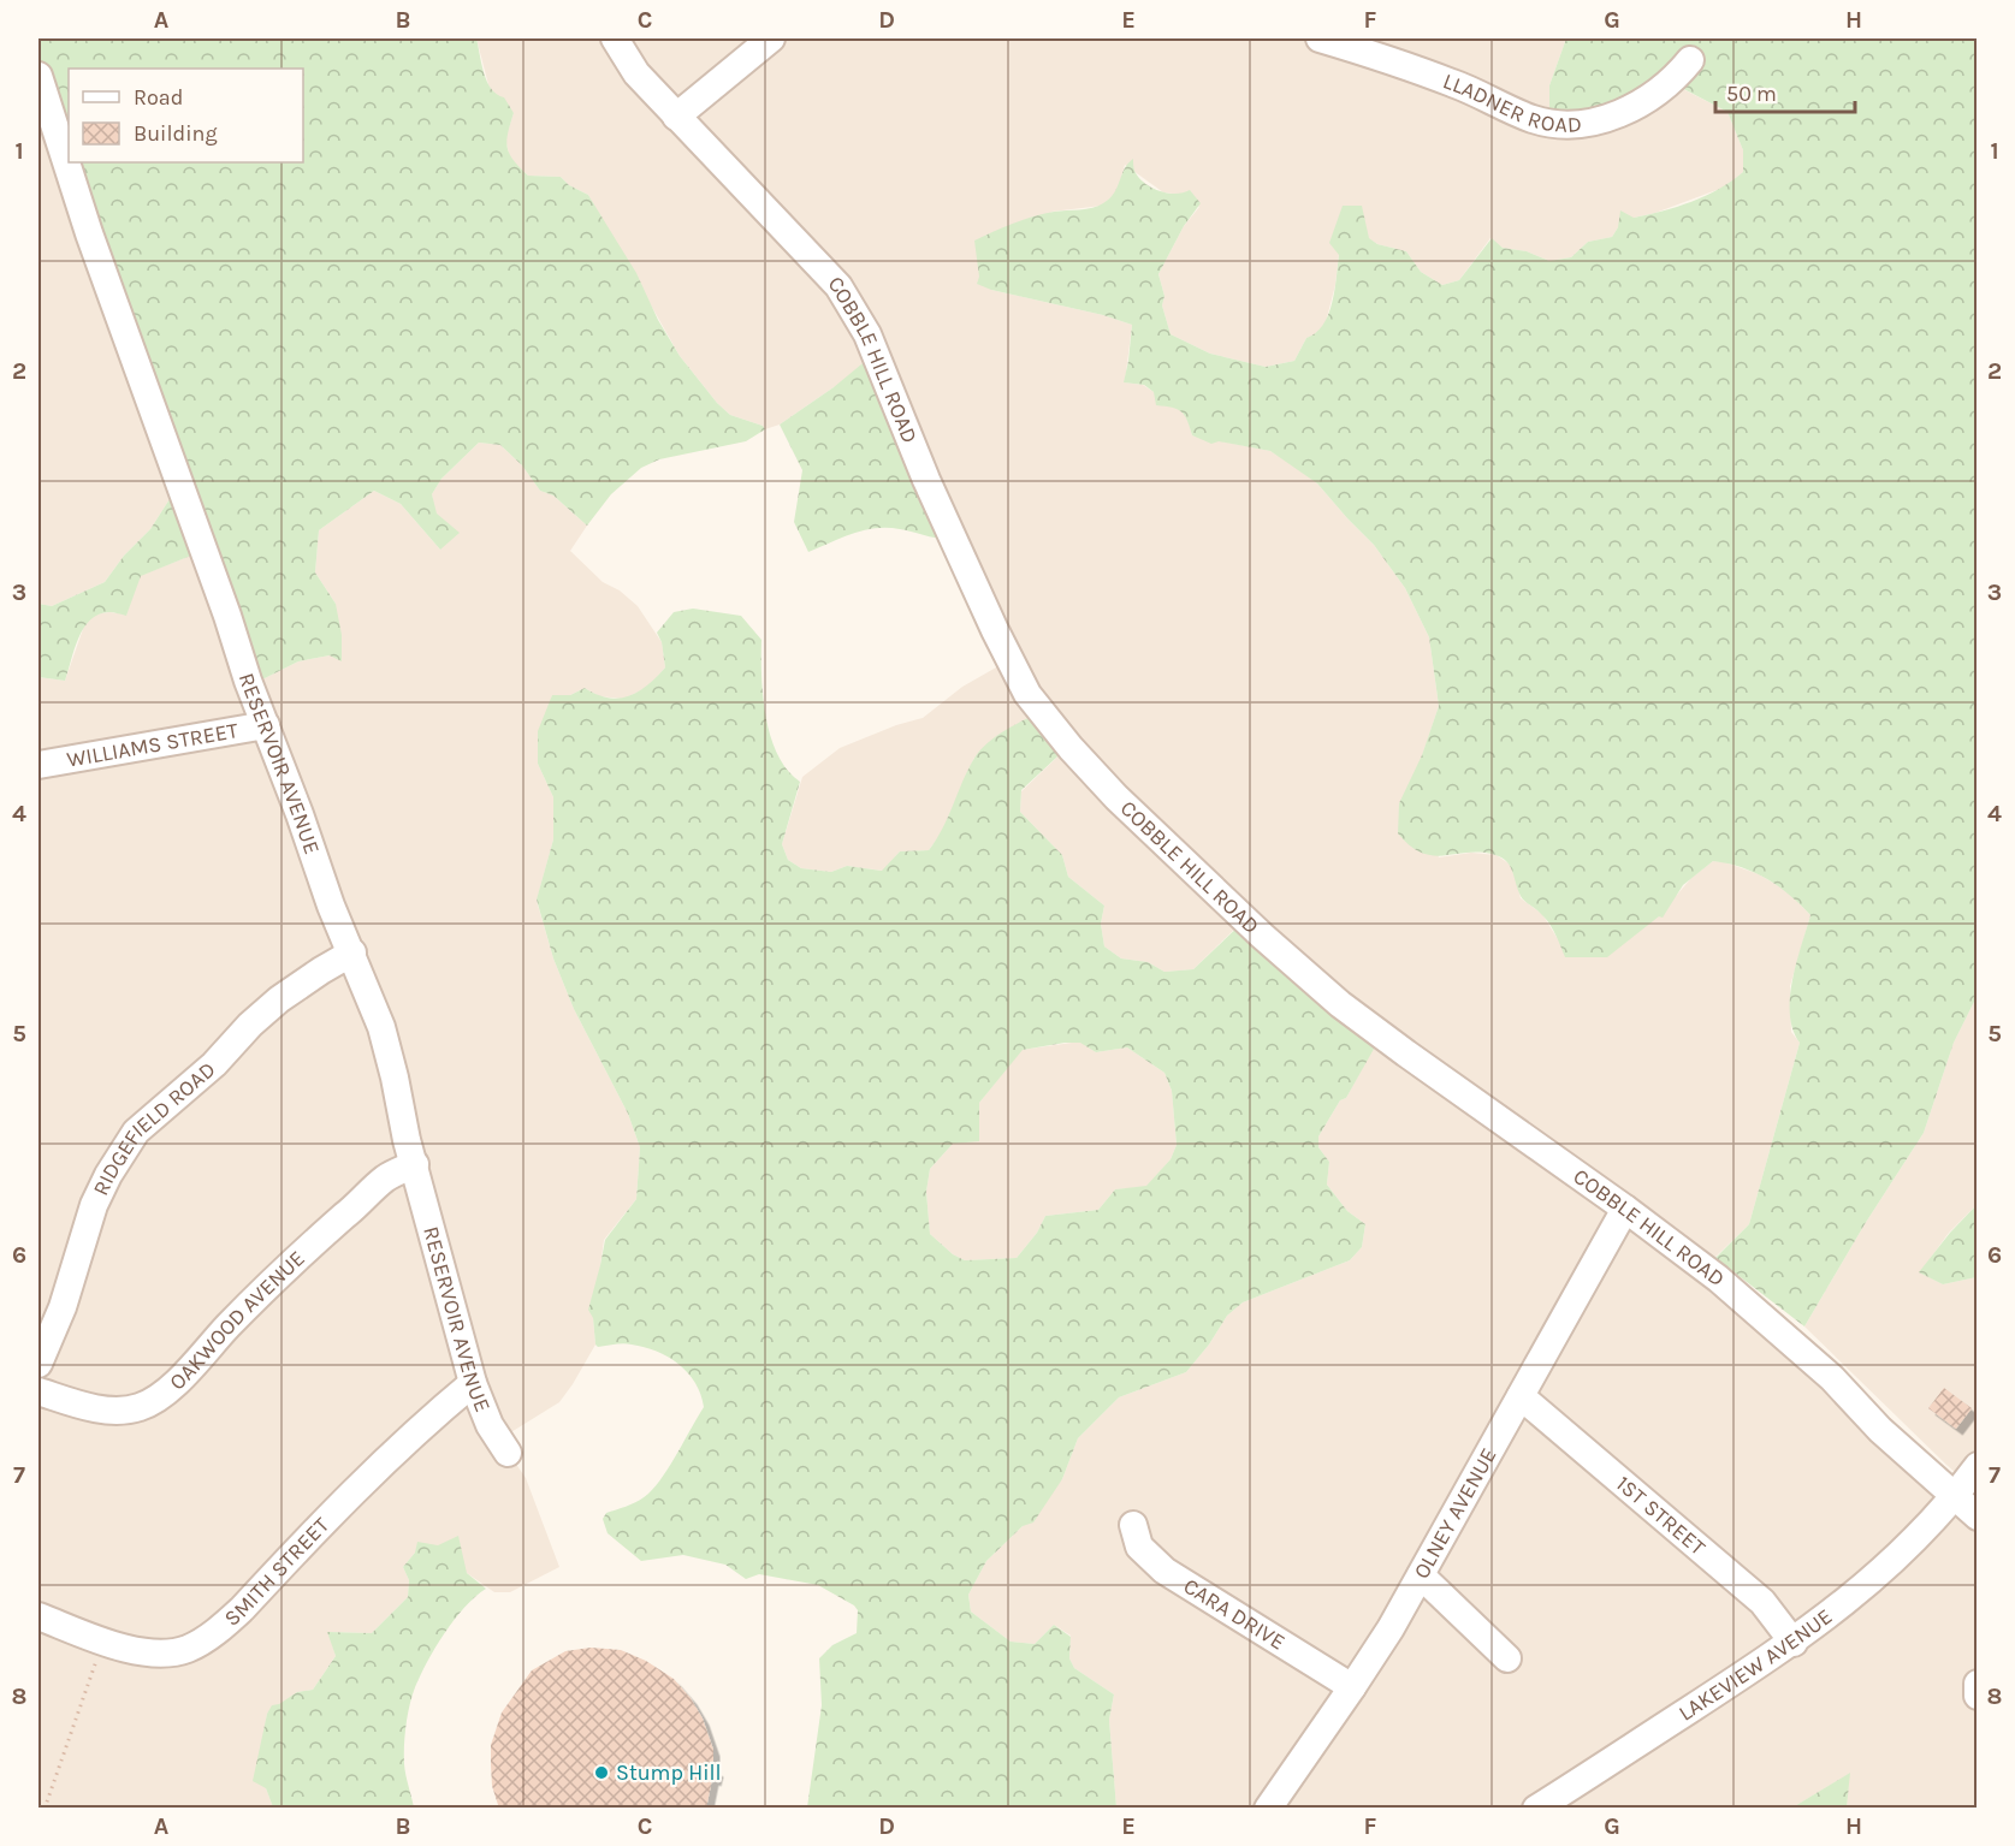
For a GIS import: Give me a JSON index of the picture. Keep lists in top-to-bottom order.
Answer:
{
  "streets": {
    "street": [
      "LLADNER ROAD",
      "COBBLE HILL ROAD",
      "WILLIAMS STREET",
      "RESERVOIR AVENUE",
      "RIDGEFIELD ROAD",
      "OAKWOOD AVENUE",
      "OLNEY AVENUE",
      "1ST STREET",
      "SMITH STREET",
      "CARA DRIVE",
      "LAKEVIEW AVENUE"
    ]
  },
  "crossings": [
    ["COBBLE HILL ROAD", "OLNEY AVENUE"],
    ["COBBLE HILL ROAD", "LAKEVIEW AVENUE"],
    ["WILLIAMS STREET", "RESERVOIR AVENUE"],
    ["RESERVOIR AVENUE", "RIDGEFIELD ROAD"],
    ["RESERVOIR AVENUE", "OAKWOOD AVENUE"],
    ["RESERVOIR AVENUE", "SMITH STREET"],
    ["OLNEY AVENUE", "1ST STREET"],
    ["OLNEY AVENUE", "CARA DRIVE"],
    ["1ST STREET", "LAKEVIEW AVENUE"]
  ],
  "places": ["Stump Hill"],
  "legend": ["Road", "Building"],
  "scale_bar": "50 m",
  "grid": {
    "columns": [
      "A",
      "B",
      "C",
      "D",
      "E",
      "F",
      "G",
      "H"
    ],
    "rows": [
      "1",
      "2",
      "3",
      "4",
      "5",
      "6",
      "7",
      "8"
    ]
  }
}
